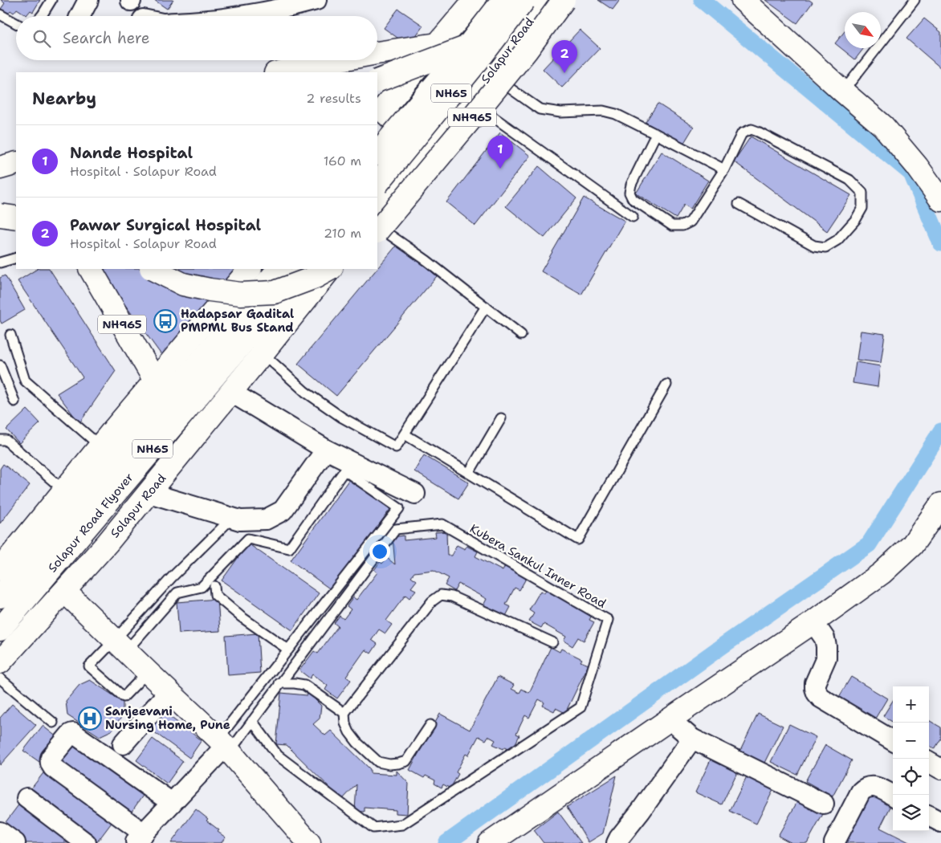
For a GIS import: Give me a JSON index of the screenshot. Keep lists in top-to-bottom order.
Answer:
{
  "streets": {
    "main road": [
      "Solapur Road",
      "NH65",
      "NH965",
      "Solapur Road Flyover"
    ],
    "lane": ["Kubera Sankul Inner Road"]
  },
  "places": {
    "bus stop": ["Hadapsar Gadital PMPML Bus Stand"],
    "hospital": ["Sanjeevani Nursing Home, Pune"]
  },
  "north": "bottom right",
  "page": {
    "search": "Search here",
    "pins": ["2", "1"],
    "heading": ["Nearby", "2 results"],
    "list": [
      {
        "mark": "1",
        "name": "Nande Hospital",
        "note": "Hospital · Solapur Road",
        "value": "160 m"
      },
      {
        "mark": "2",
        "name": "Pawar Surgical Hospital",
        "note": "Hospital · Solapur Road",
        "value": "210 m"
      }
    ],
    "map_buttons": ["+", "−"]
  }
}
